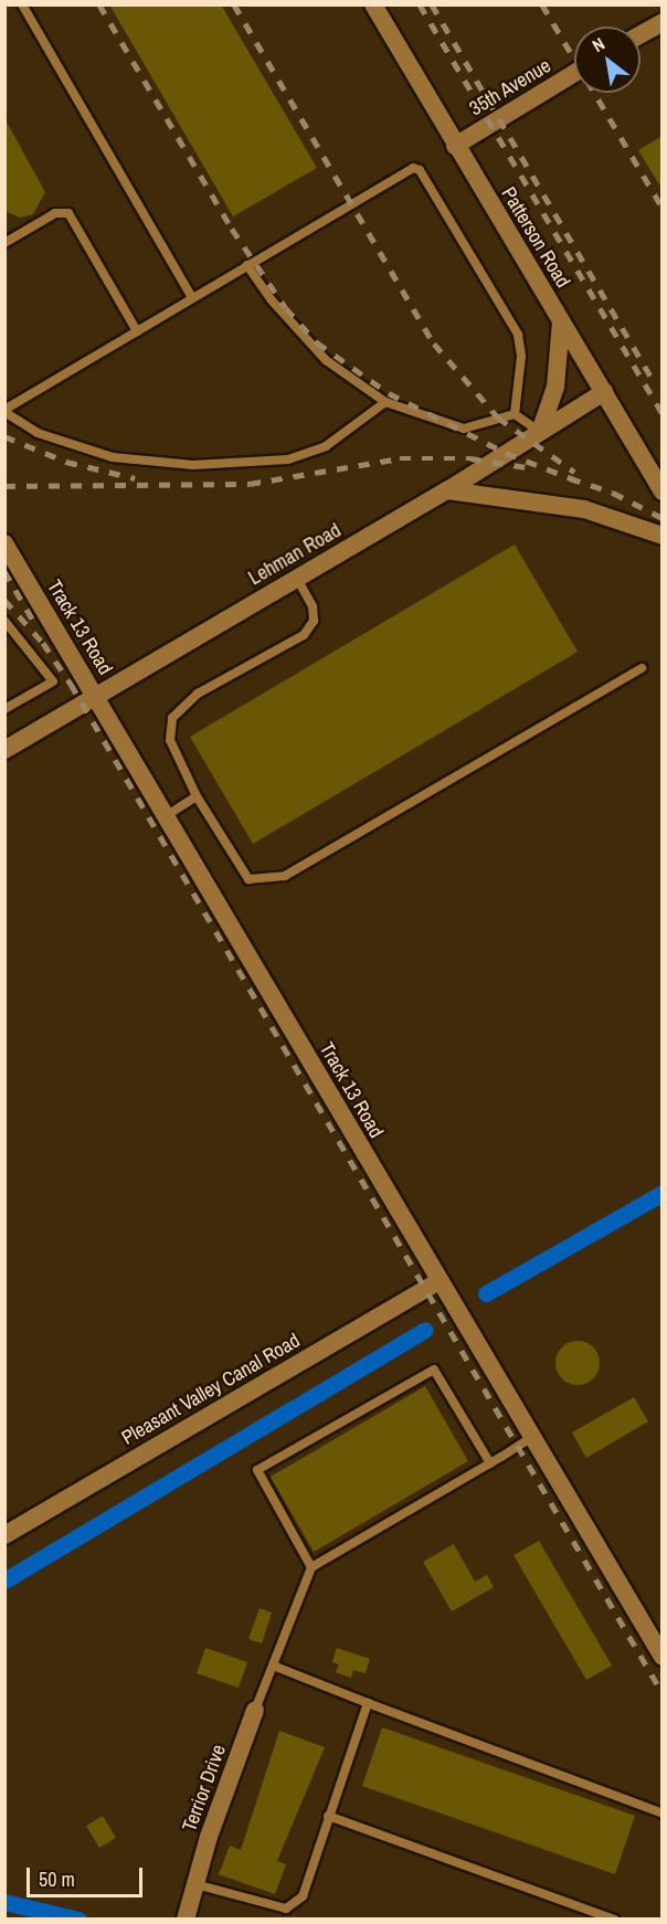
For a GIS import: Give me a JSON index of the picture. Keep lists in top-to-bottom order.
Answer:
{
  "streets": {
    "street": [
      "35th Avenue",
      "Patterson Road",
      "Lehman Road",
      "Track 13 Road",
      "Pleasant Valley Canal Road",
      "Terrior Drive"
    ]
  },
  "crossings": [
    ["35th Avenue", "Patterson Road"],
    ["Patterson Road", "Lehman Road"],
    ["Lehman Road", "Track 13 Road"],
    ["Track 13 Road", "Pleasant Valley Canal Road"]
  ],
  "scale_bar": "50 m",
  "north": "top left"
}
